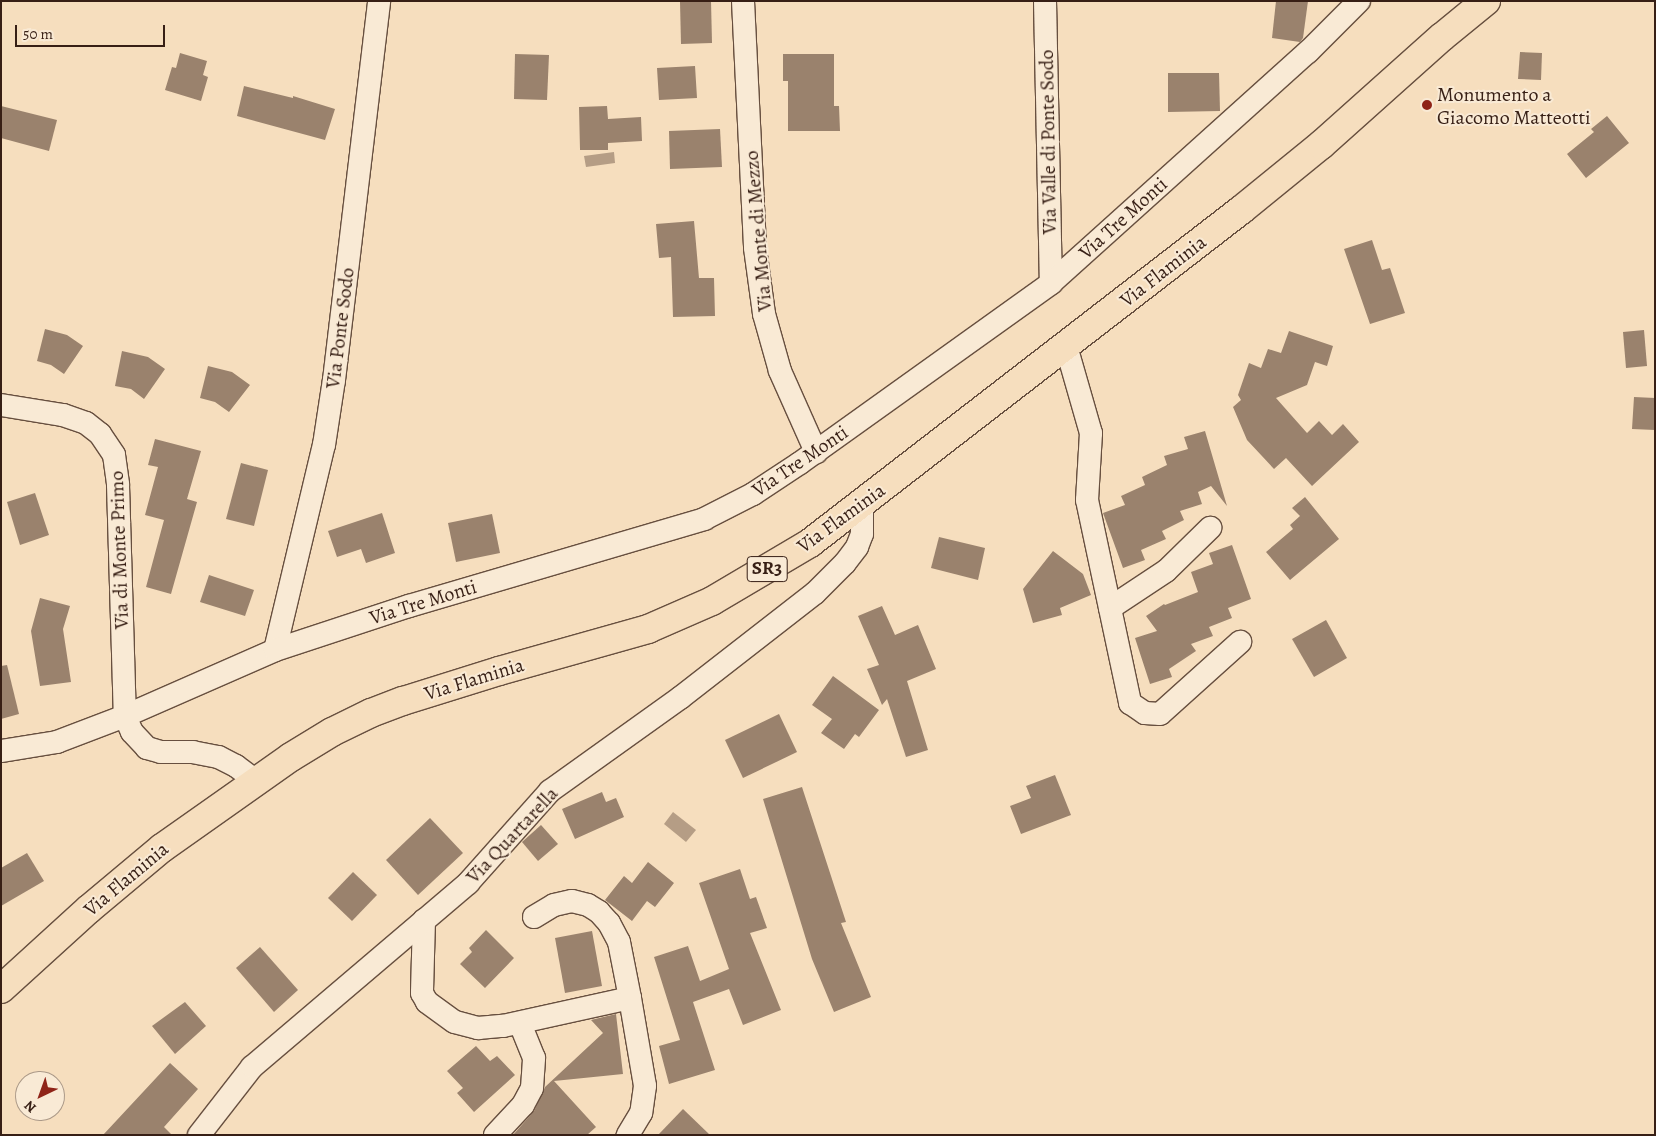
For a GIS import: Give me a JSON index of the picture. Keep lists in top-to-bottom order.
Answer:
{
  "streets": {
    "main road": ["Via Flaminia", "SR3"],
    "street": [
      "Via Valle di Ponte Sodo",
      "Via Tre Monti",
      "Via Monte di Mezzo",
      "Via Ponte Sodo",
      "Via di Monte Primo",
      "Via Quartarella"
    ]
  },
  "crossings": [
    ["Via Valle di Ponte Sodo", "Via Tre Monti"],
    ["Via Tre Monti", "Via Monte di Mezzo"],
    ["Via Tre Monti", "Via Ponte Sodo"],
    ["Via Tre Monti", "Via di Monte Primo"],
    ["Via Flaminia", "Via Quartarella"]
  ],
  "places": ["Monumento a Giacomo Matteotti"],
  "scale_bar": "50 m",
  "north": "bottom left"
}
